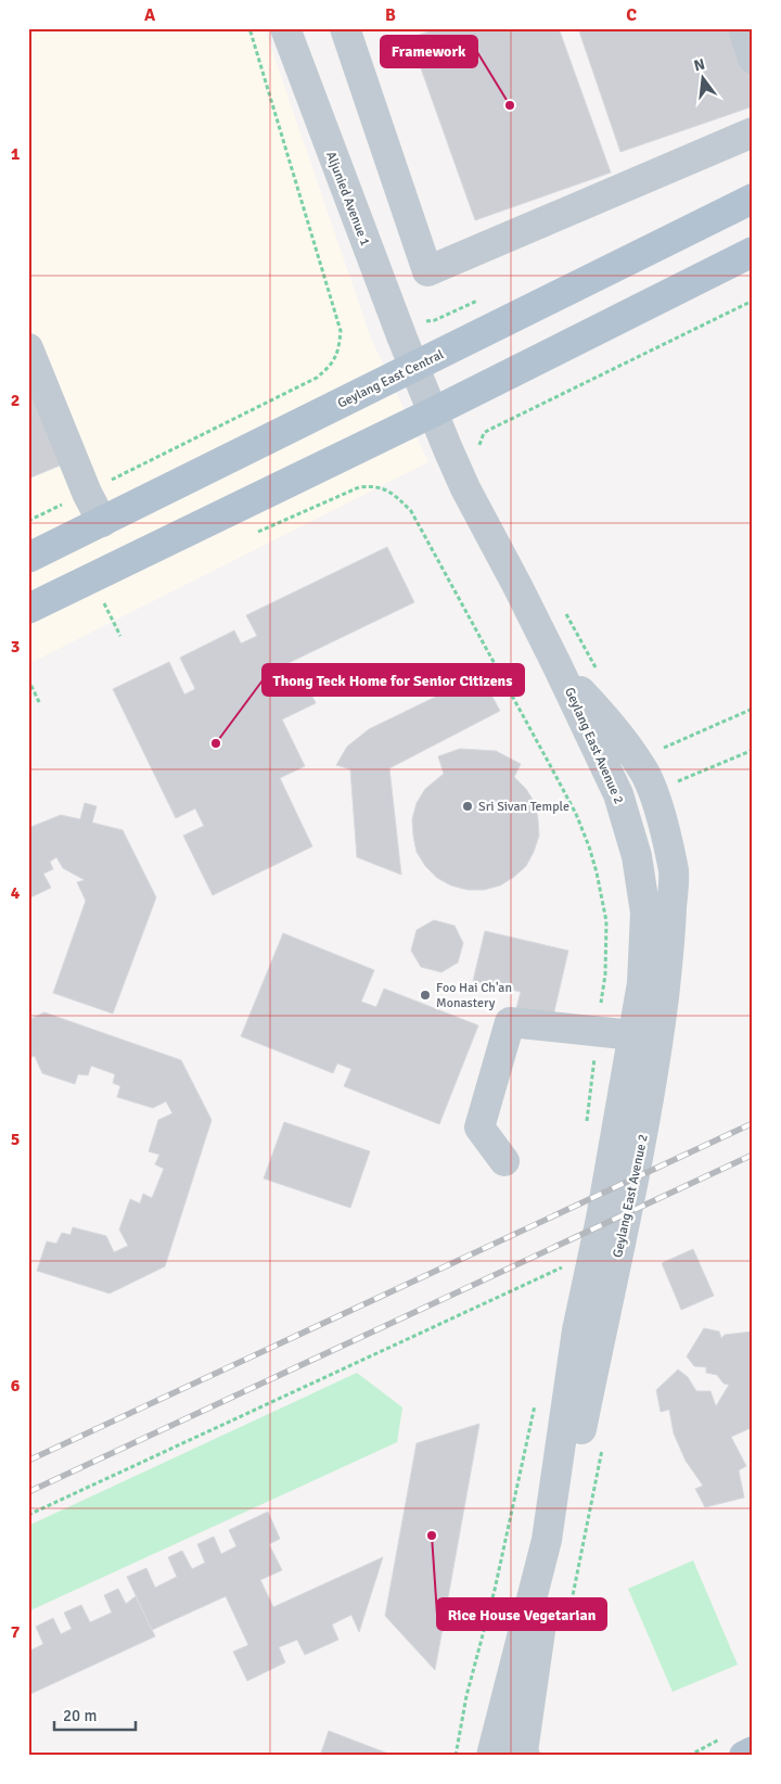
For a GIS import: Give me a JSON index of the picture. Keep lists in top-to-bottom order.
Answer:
{
  "streets": {
    "main road": ["Geylang East Central"],
    "street": ["Aljunied Avenue 1", "Geylang East Avenue 2"]
  },
  "crossings": [
    ["Aljunied Avenue 1", "Geylang East Central"],
    ["Aljunied Avenue 1", "Geylang East Avenue 2"],
    ["Geylang East Central", "Geylang East Avenue 2"]
  ],
  "places": [
    "Framework",
    "Thong Teck Home for Senior Citizens",
    "Sri Sivan Temple",
    "Foo Hai Ch'an Monastery",
    "Rice House Vegetarian"
  ],
  "scale_bar": "20 m",
  "north": "top",
  "grid": {
    "columns": ["A", "B", "C"],
    "rows": [
      "1",
      "2",
      "3",
      "4",
      "5",
      "6",
      "7"
    ]
  }
}
